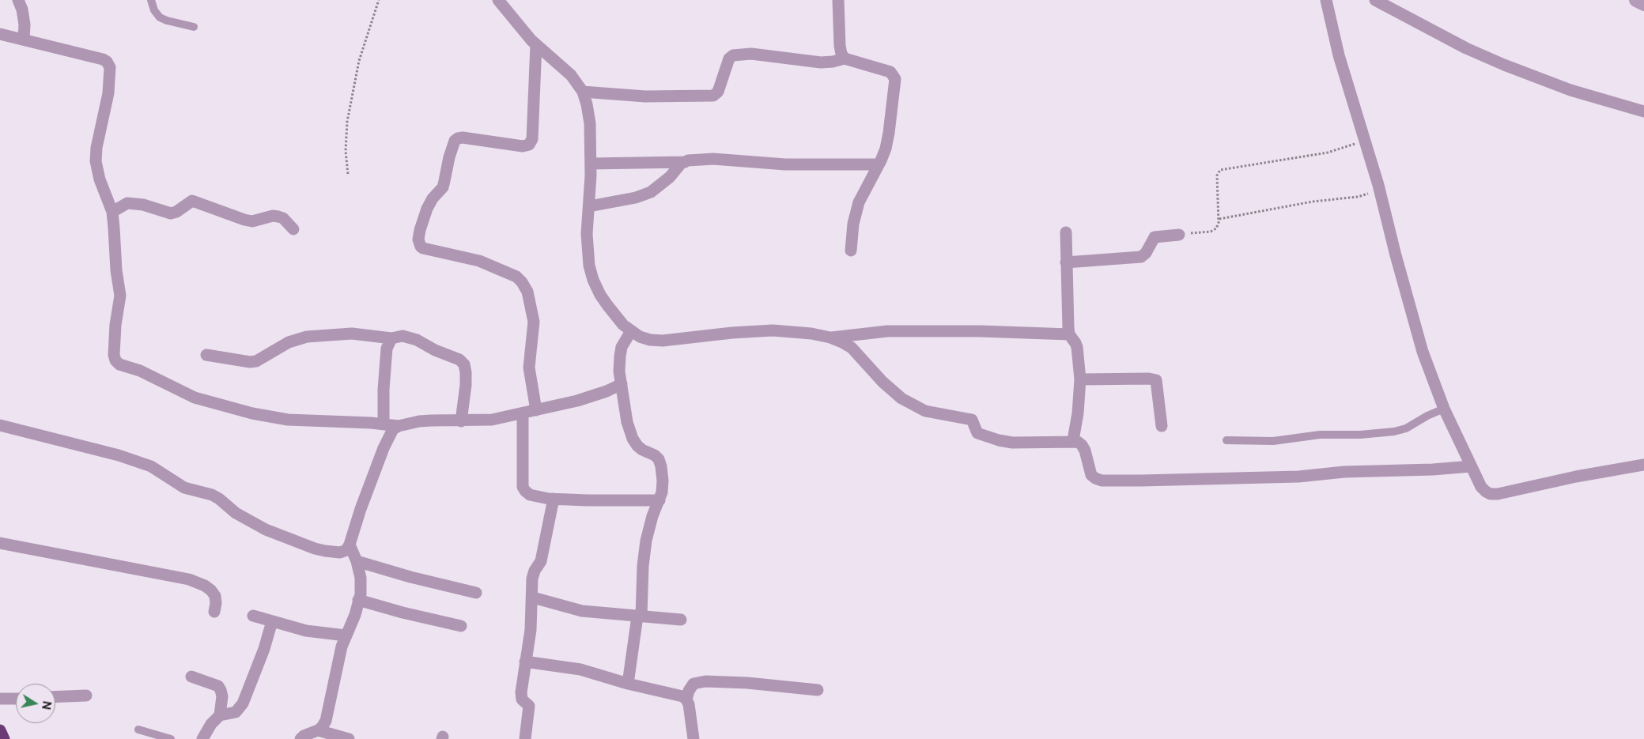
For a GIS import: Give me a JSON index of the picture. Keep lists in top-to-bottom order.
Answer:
{
  "north": "right"
}
